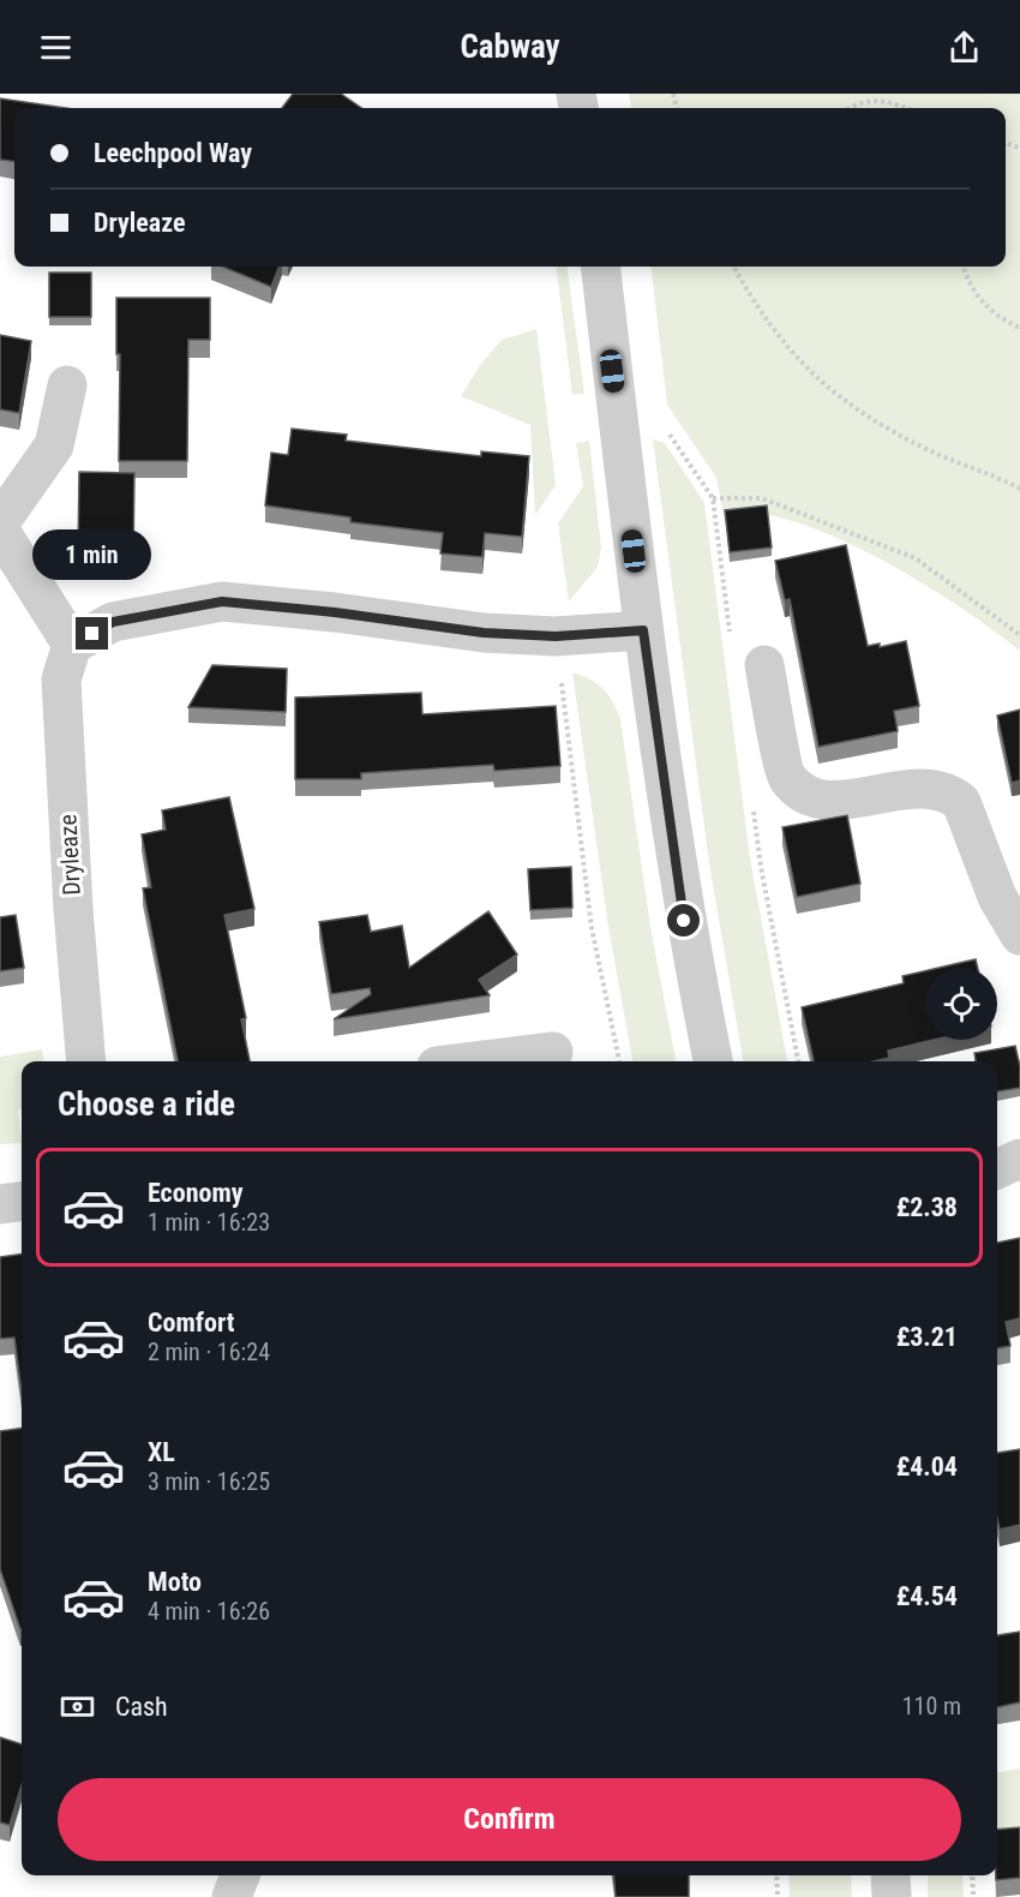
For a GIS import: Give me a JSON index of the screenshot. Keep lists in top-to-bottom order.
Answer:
{
  "streets": {
    "street": ["Dryleaze"]
  },
  "page": {
    "header": "Cabway",
    "banner": ["Leechpool Way", "Dryleaze"],
    "bubble": "1 min",
    "heading": "Choose a ride",
    "list": [
      {
        "name": "Economy",
        "note": "1 min · 16:23",
        "value": "£2.38"
      },
      {
        "name": "Comfort",
        "note": "2 min · 16:24",
        "value": "£3.21"
      },
      {
        "name": "XL",
        "note": "3 min · 16:25",
        "value": "£4.04"
      },
      {
        "name": "Moto",
        "note": "4 min · 16:26",
        "value": "£4.54"
      }
    ],
    "pay": ["Cash", "110 m"],
    "buttons": "Confirm"
  }
}
